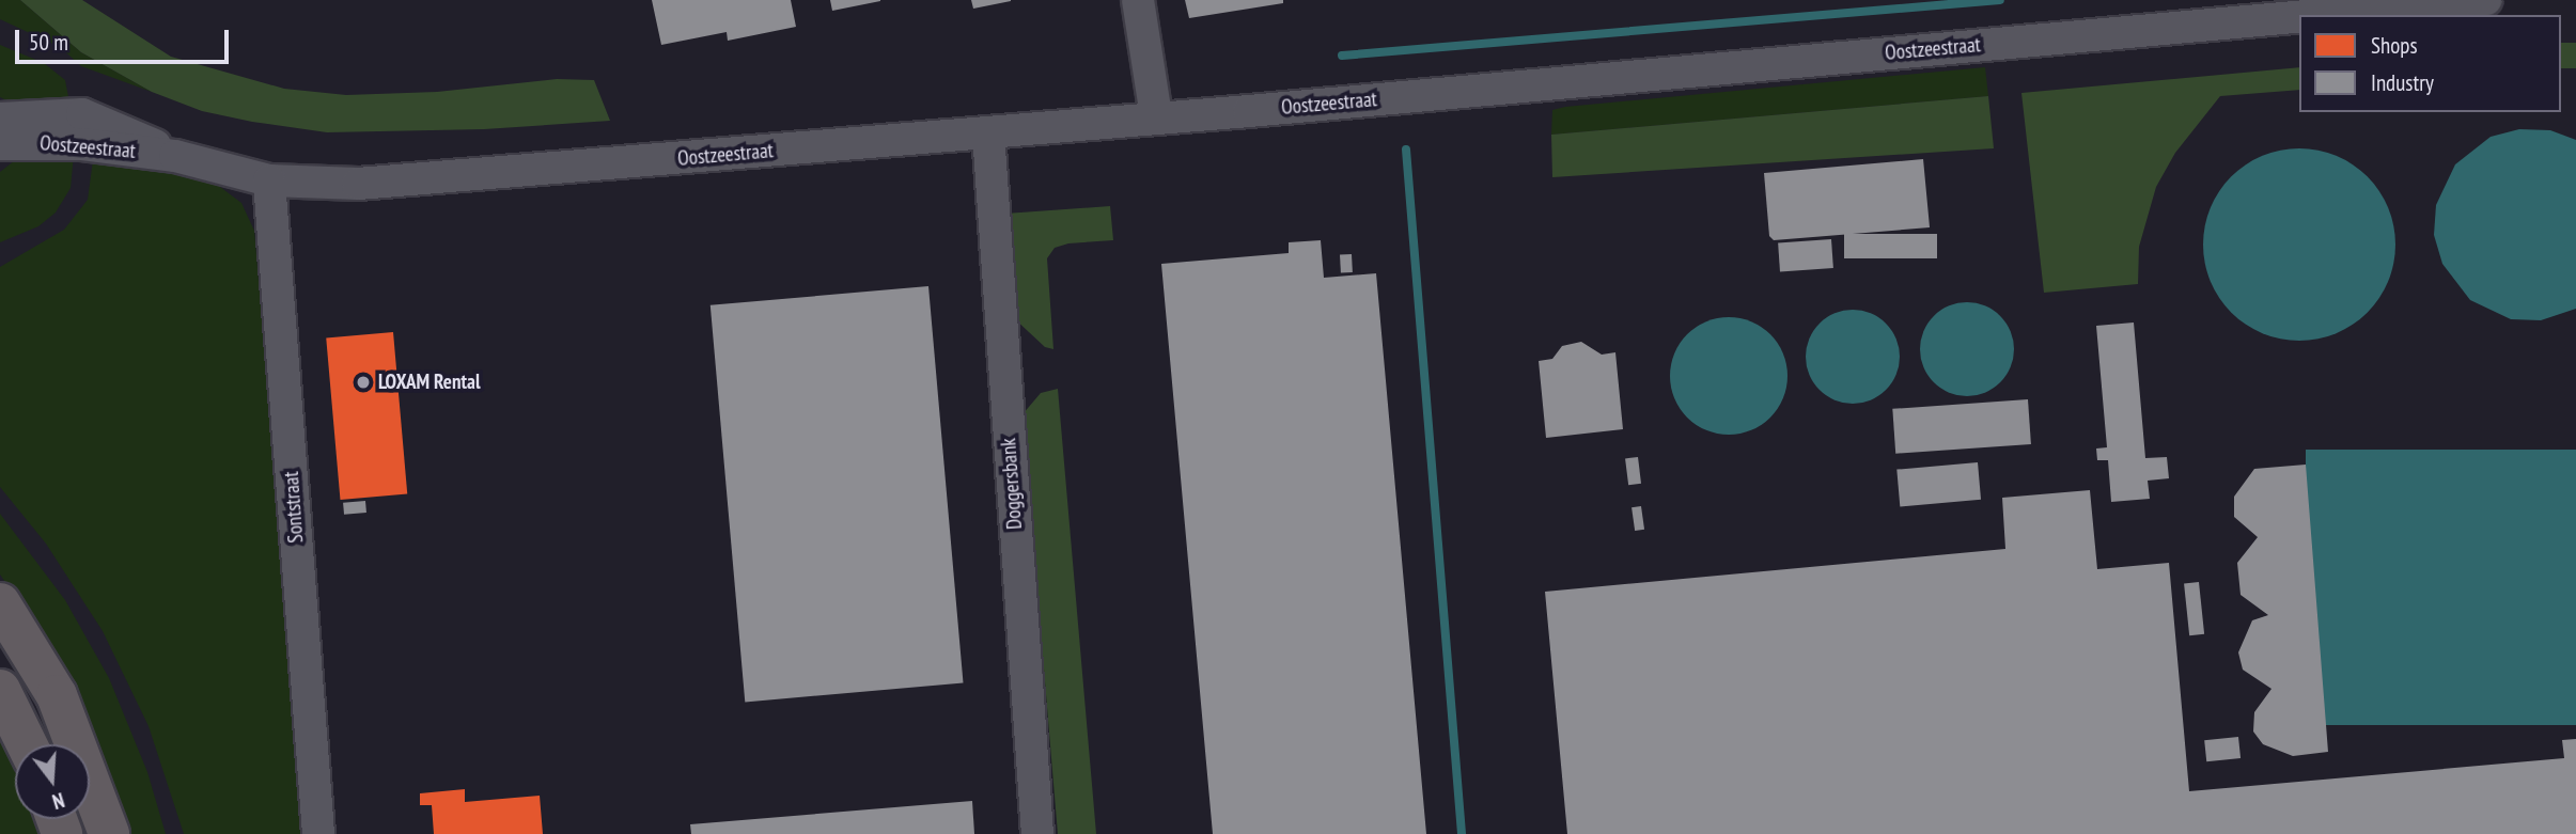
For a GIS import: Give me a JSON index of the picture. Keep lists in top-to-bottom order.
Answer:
{
  "streets": {
    "street": ["Oostzeestraat", "Doggersbank", "Sontstraat"]
  },
  "crossings": [
    ["Oostzeestraat", "Doggersbank"],
    ["Oostzeestraat", "Sontstraat"]
  ],
  "places": ["LOXAM Rental"],
  "legend": ["Shops", "Industry"],
  "scale_bar": "50 m",
  "north": "bottom"
}
